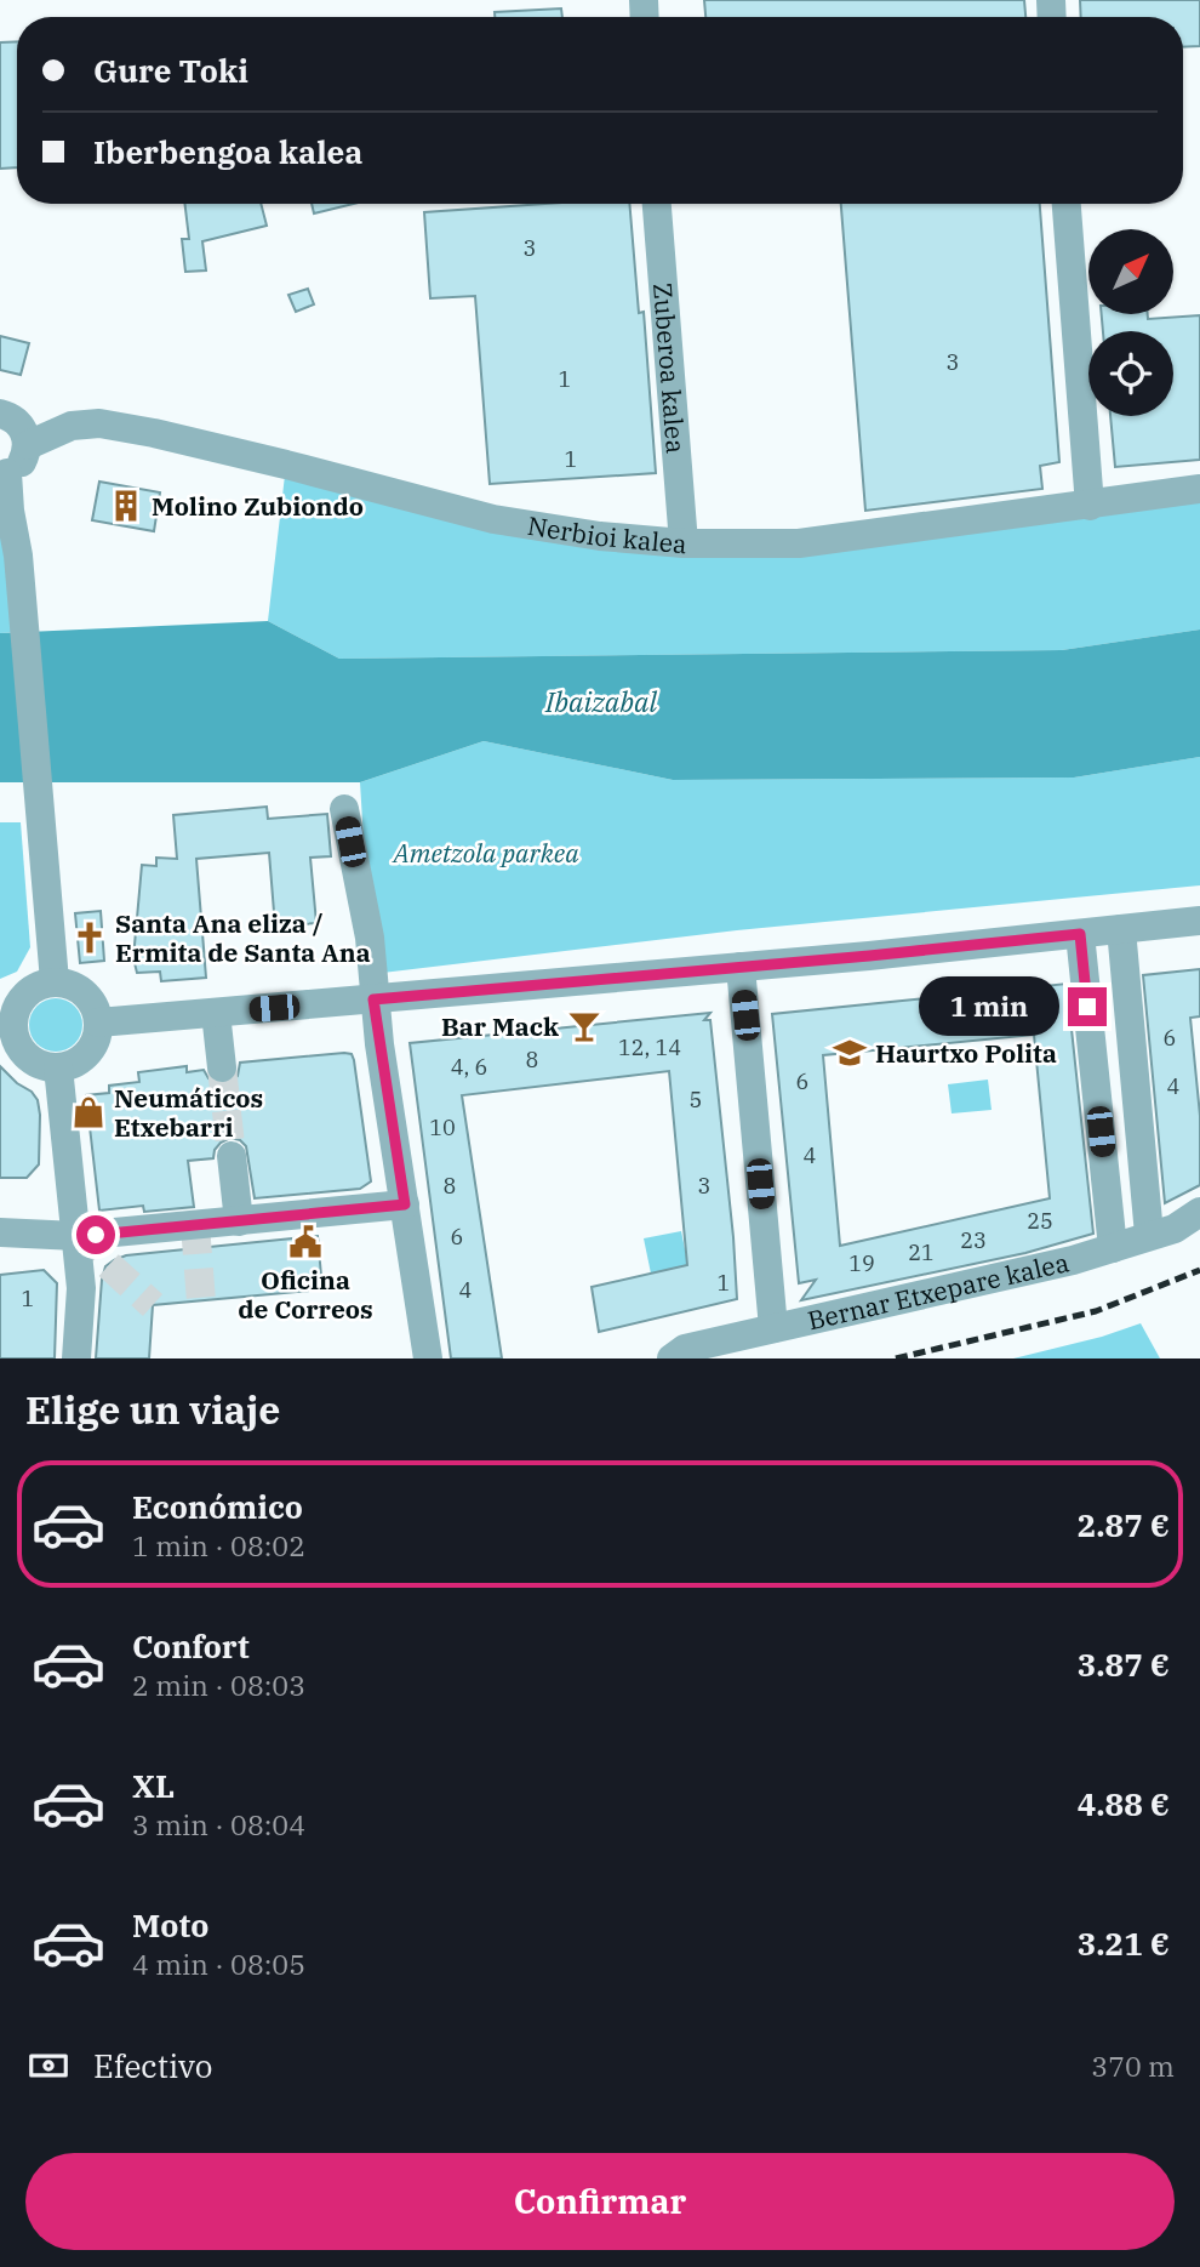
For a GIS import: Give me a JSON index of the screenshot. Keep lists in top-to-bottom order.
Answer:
{
  "streets": {
    "street": ["Zuberoa kalea", "Nerbioi kalea", "Bernar Etxepare kalea"]
  },
  "crossings": [
    ["Zuberoa kalea", "Nerbioi kalea"]
  ],
  "water": ["Ibaizabal"],
  "parks": ["Ametzola parkea"],
  "places": {
    "building": ["Molino Zubiondo"],
    "church": ["Santa Ana eliza / Ermita de Santa Ana"],
    "bar": ["Bar Mack"],
    "school or university": ["Haurtxo Polita"],
    "shop": ["Neumáticos Etxebarri"],
    "public building": ["Oficina de Correos"]
  },
  "house_numbers": [
    "3",
    "3",
    "1",
    "1",
    "6",
    "12, 14",
    "8",
    "4, 6",
    "6",
    "4",
    "5",
    "10",
    "4",
    "8",
    "3",
    "25",
    "6",
    "23",
    "21",
    "19",
    "1",
    "4",
    "1"
  ],
  "north": "top right",
  "page": {
    "banner": ["Gure Toki", "Iberbengoa kalea"],
    "bubble": "1 min",
    "heading": "Elige un viaje",
    "list": [
      {
        "name": "Económico",
        "note": "1 min · 08:02",
        "value": "2.87 €"
      },
      {
        "name": "Confort",
        "note": "2 min · 08:03",
        "value": "3.87 €"
      },
      {
        "name": "XL",
        "note": "3 min · 08:04",
        "value": "4.88 €"
      },
      {
        "name": "Moto",
        "note": "4 min · 08:05",
        "value": "3.21 €"
      }
    ],
    "pay": ["Efectivo", "370 m"],
    "buttons": "Confirmar"
  }
}
